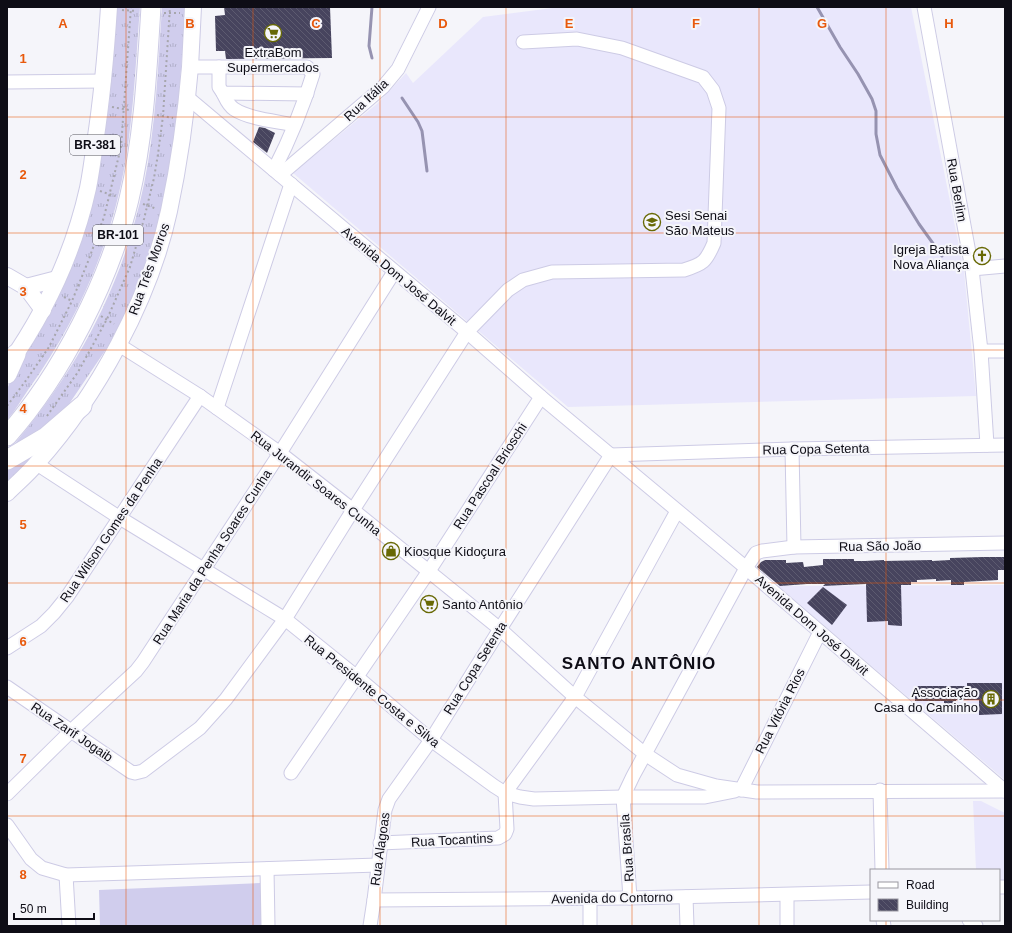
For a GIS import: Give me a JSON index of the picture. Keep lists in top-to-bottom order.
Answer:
{
  "streets": {
    "highway": ["BR-101"],
    "main road": ["BR-381", "Rua Três Morros"],
    "street": [
      "Rua Itália",
      "Rua Berlim",
      "Avenida Dom José Dalvit",
      "Rua Copa Setenta",
      "Rua Pascoal Brioschi",
      "Rua Jurandir Soares Cunha",
      "Rua Wilson Gomes da Penha",
      "Rua São João",
      "Rua Maria da Penha Soares Cunha",
      "Rua Presidente Costa e Silva",
      "Rua Vitória Rios",
      "Rua Zarif Jogaib",
      "Rua Tocantins",
      "Rua Brasíla",
      "Rua Alagoas",
      "Avenida do Contorno"
    ]
  },
  "crossings": [
    ["Rua Itália", "Avenida Dom José Dalvit"],
    ["Rua Berlim", "Rua Copa Setenta"],
    ["Rua Três Morros", "Avenida Dom José Dalvit"],
    ["Rua Três Morros", "Rua Jurandir Soares Cunha"],
    ["Rua Três Morros", "Rua Presidente Costa e Silva"],
    ["Avenida Dom José Dalvit", "Rua Copa Setenta"],
    ["Avenida Dom José Dalvit", "Rua Pascoal Brioschi"],
    ["Avenida Dom José Dalvit", "Rua São João"],
    ["Avenida Dom José Dalvit", "Rua Maria da Penha Soares Cunha"],
    ["Avenida Dom José Dalvit", "Rua Vitória Rios"],
    ["Rua Copa Setenta", "Rua Jurandir Soares Cunha"],
    ["Rua Copa Setenta", "Rua Presidente Costa e Silva"],
    ["Rua Copa Setenta", "Rua Alagoas"],
    ["Rua Pascoal Brioschi", "Rua Jurandir Soares Cunha"],
    ["Rua Pascoal Brioschi", "Rua Presidente Costa e Silva"],
    ["Rua Jurandir Soares Cunha", "Rua Wilson Gomes da Penha"],
    ["Rua Jurandir Soares Cunha", "Rua Maria da Penha Soares Cunha"],
    ["Rua Jurandir Soares Cunha", "Rua Presidente Costa e Silva"],
    ["Rua Jurandir Soares Cunha", "Rua Vitória Rios"],
    ["Rua Wilson Gomes da Penha", "Rua Presidente Costa e Silva"],
    ["Rua Maria da Penha Soares Cunha", "Rua Presidente Costa e Silva"],
    ["Rua Maria da Penha Soares Cunha", "Rua Zarif Jogaib"],
    ["Rua Presidente Costa e Silva", "Rua Vitória Rios"],
    ["Rua Presidente Costa e Silva", "Rua Zarif Jogaib"],
    ["Rua Presidente Costa e Silva", "Rua Tocantins"],
    ["Rua Presidente Costa e Silva", "Rua Brasíla"],
    ["Rua Presidente Costa e Silva", "Rua Alagoas"],
    ["Rua Tocantins", "Rua Alagoas"],
    ["Rua Brasíla", "Avenida do Contorno"],
    ["Rua Alagoas", "Avenida do Contorno"]
  ],
  "districts": ["SANTO ANTÔNIO"],
  "places": {
    "supermarket": ["ExtraBom Supermercados", "Santo Antônio"],
    "school or university": ["Sesi Senai São Mateus"],
    "church": ["Igreja Batista Nova Aliança"],
    "shop": ["Kiosque Kidoçura"],
    "building": ["Associação Casa do Caminho"]
  },
  "legend": ["Road", "Building"],
  "scale_bar": "50 m",
  "grid": {
    "columns": [
      "A",
      "B",
      "C",
      "D",
      "E",
      "F",
      "G",
      "H"
    ],
    "rows": [
      "1",
      "2",
      "3",
      "4",
      "5",
      "6",
      "7",
      "8"
    ]
  }
}
